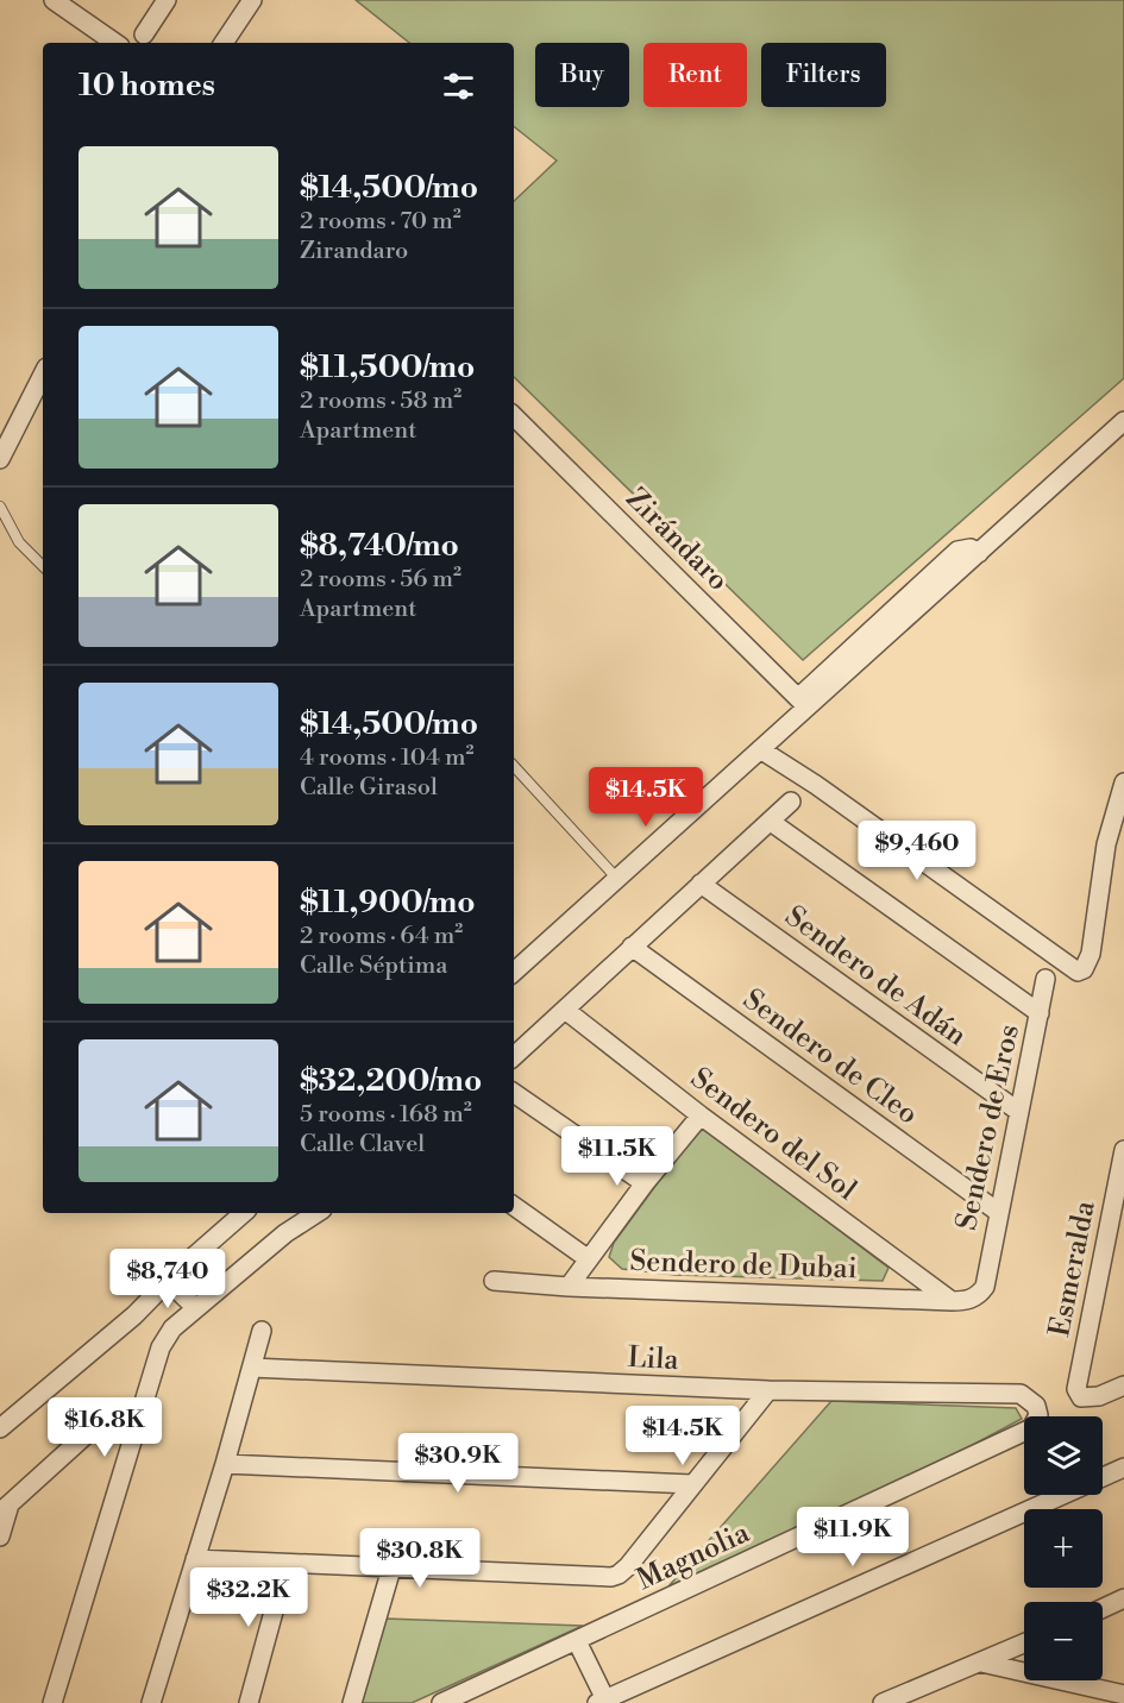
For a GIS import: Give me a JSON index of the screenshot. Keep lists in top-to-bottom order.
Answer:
{
  "streets": {
    "street": [
      "Zirándaro",
      "Sendero de Adán",
      "Sendero de Cleo",
      "Sendero de Eros",
      "Sendero del Sol",
      "Sendero de Dubai",
      "Esmeralda",
      "Lila",
      "Magnolia"
    ]
  },
  "crossings": [
    ["Sendero de Adán", "Sendero de Eros"],
    ["Sendero de Cleo", "Sendero de Eros"],
    ["Sendero de Eros", "Sendero de Dubai"],
    ["Sendero del Sol", "Sendero de Dubai"],
    ["Lila", "Magnolia"]
  ],
  "page": {
    "chip": ["Buy", "Rent", "Filters"],
    "heading": "10 homes",
    "list": [
      {
        "name": "$14,500/mo",
        "note": "2 rooms · 70 m² · Zirandaro"
      },
      {
        "name": "$11,500/mo",
        "note": "2 rooms · 58 m² · Apartment"
      },
      {
        "name": "$8,740/mo",
        "note": "2 rooms · 56 m² · Apartment"
      },
      {
        "name": "$14,500/mo",
        "note": "4 rooms · 104 m² · Calle Girasol"
      },
      {
        "name": "$11,900/mo",
        "note": "2 rooms · 64 m² · Calle Séptima"
      },
      {
        "name": "$32,200/mo",
        "note": "5 rooms · 168 m² · Calle Clavel"
      }
    ],
    "price": [
      "$14.5K",
      "$9,460",
      "$11.5K",
      "$8,740",
      "$16.8K",
      "$14.5K",
      "$30.9K",
      "$11.9K",
      "$30.8K",
      "$32.2K"
    ],
    "map_buttons": ["+", "−"]
  }
}
